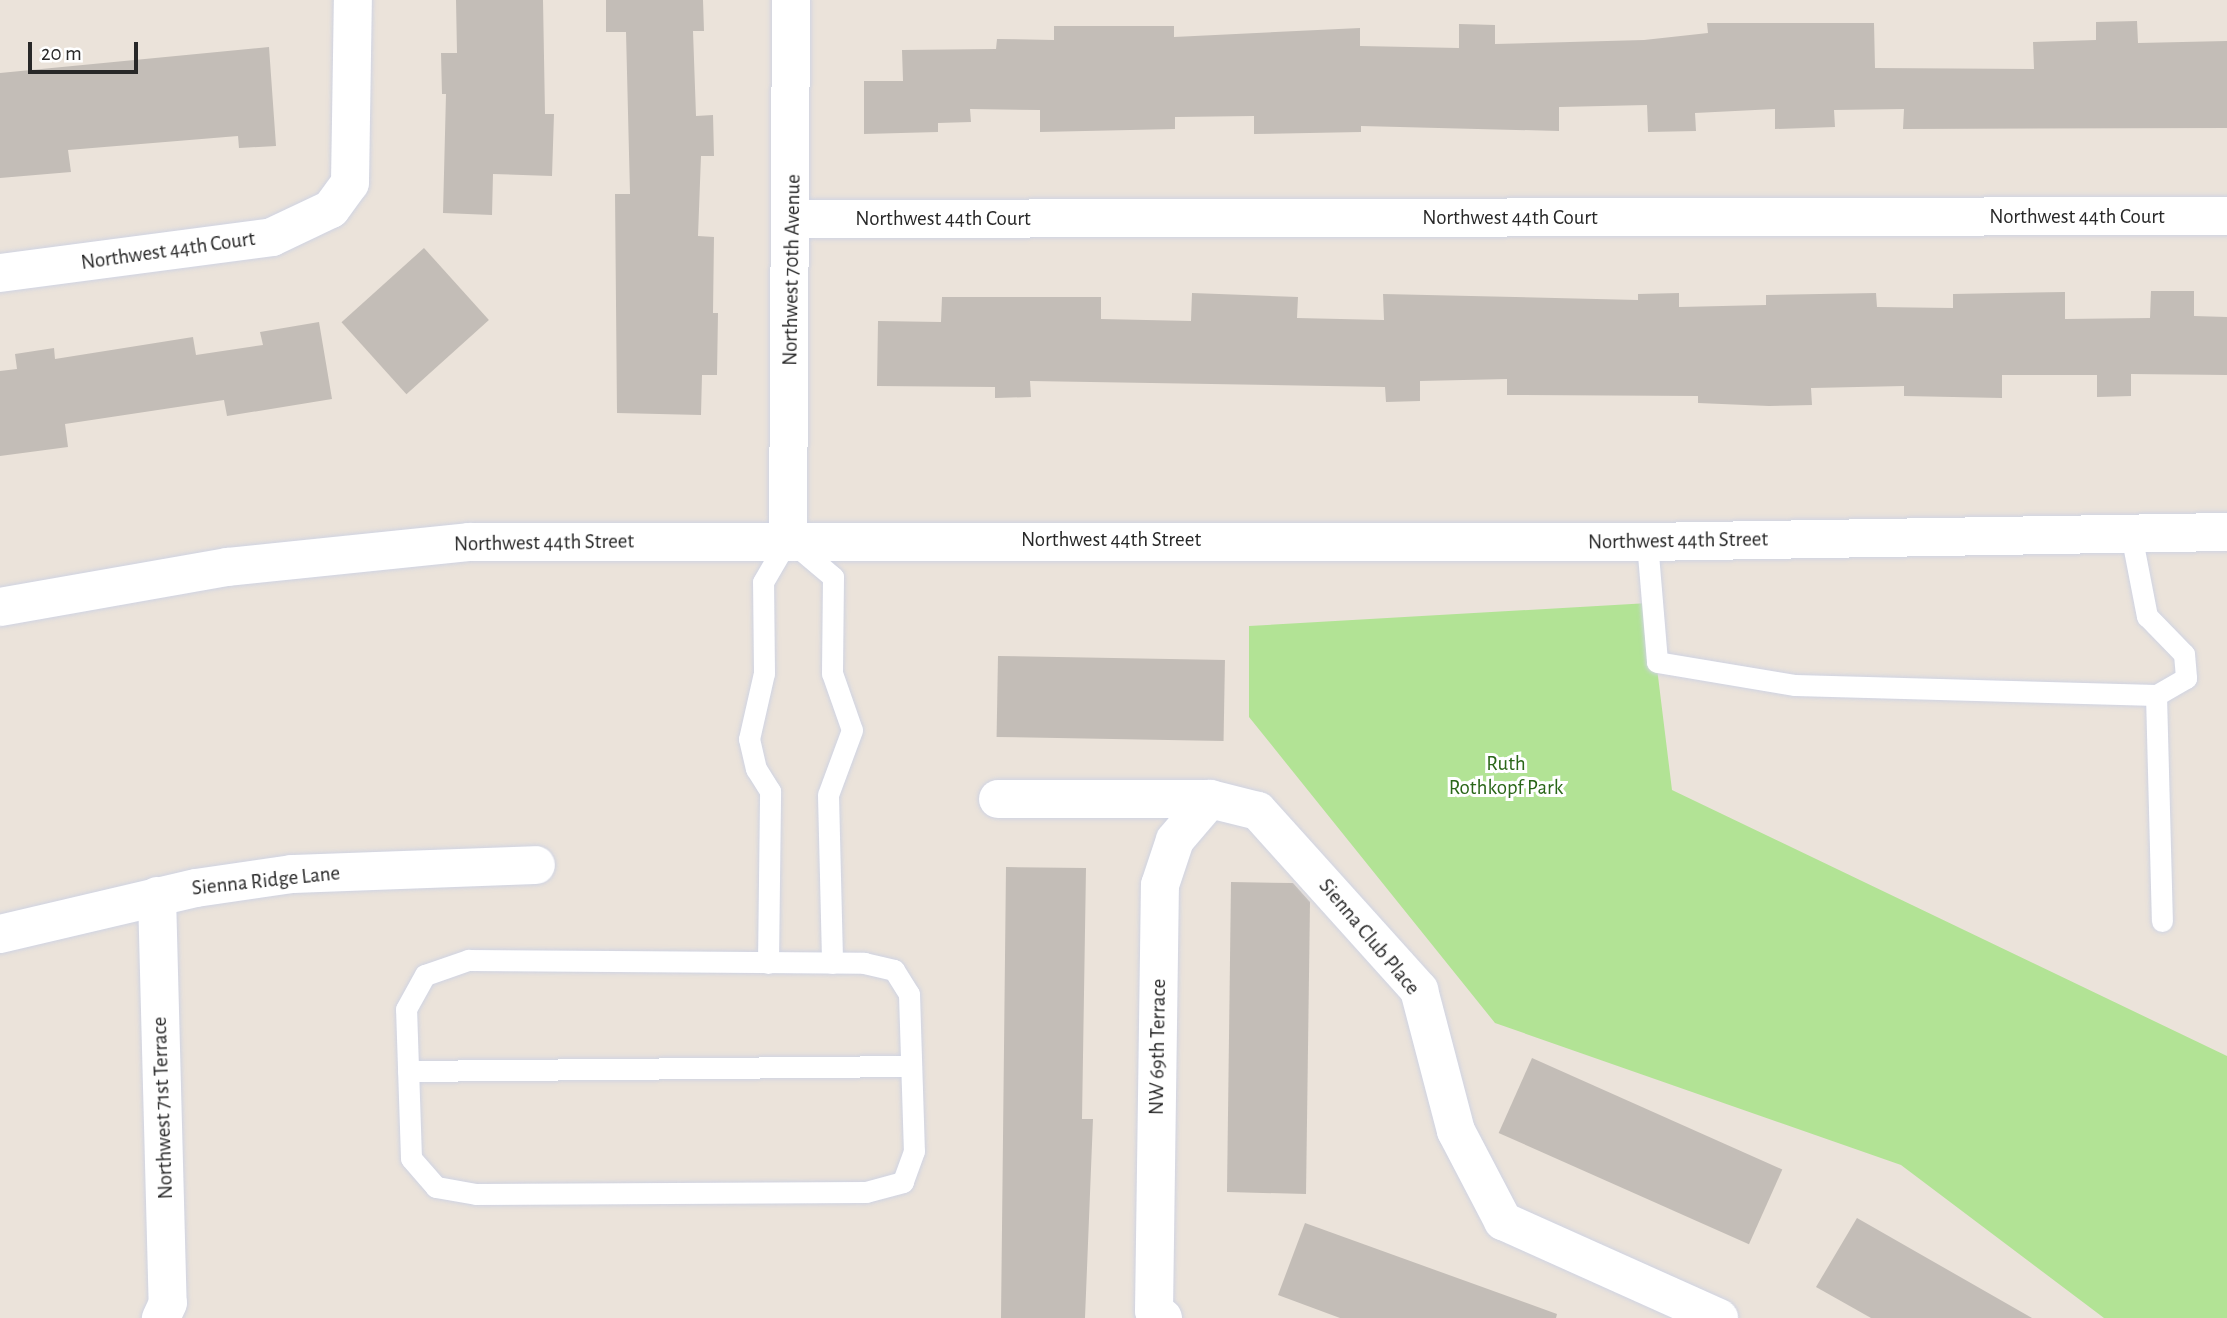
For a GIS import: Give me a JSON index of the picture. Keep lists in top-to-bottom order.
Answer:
{
  "streets": {
    "street": [
      "Northwest 44th Court",
      "Northwest 70th Avenue",
      "Northwest 44th Street",
      "Sienna Ridge Lane",
      "Sienna Club Place",
      "NW 69th Terrace",
      "Northwest 71st Terrace"
    ]
  },
  "crossings": [
    ["Northwest 44th Court", "Northwest 70th Avenue"],
    ["Northwest 70th Avenue", "Northwest 44th Street"],
    ["Sienna Ridge Lane", "Northwest 71st Terrace"],
    ["Sienna Club Place", "NW 69th Terrace"]
  ],
  "parks": ["Ruth Rothkopf Park"],
  "scale_bar": "20 m"
}
